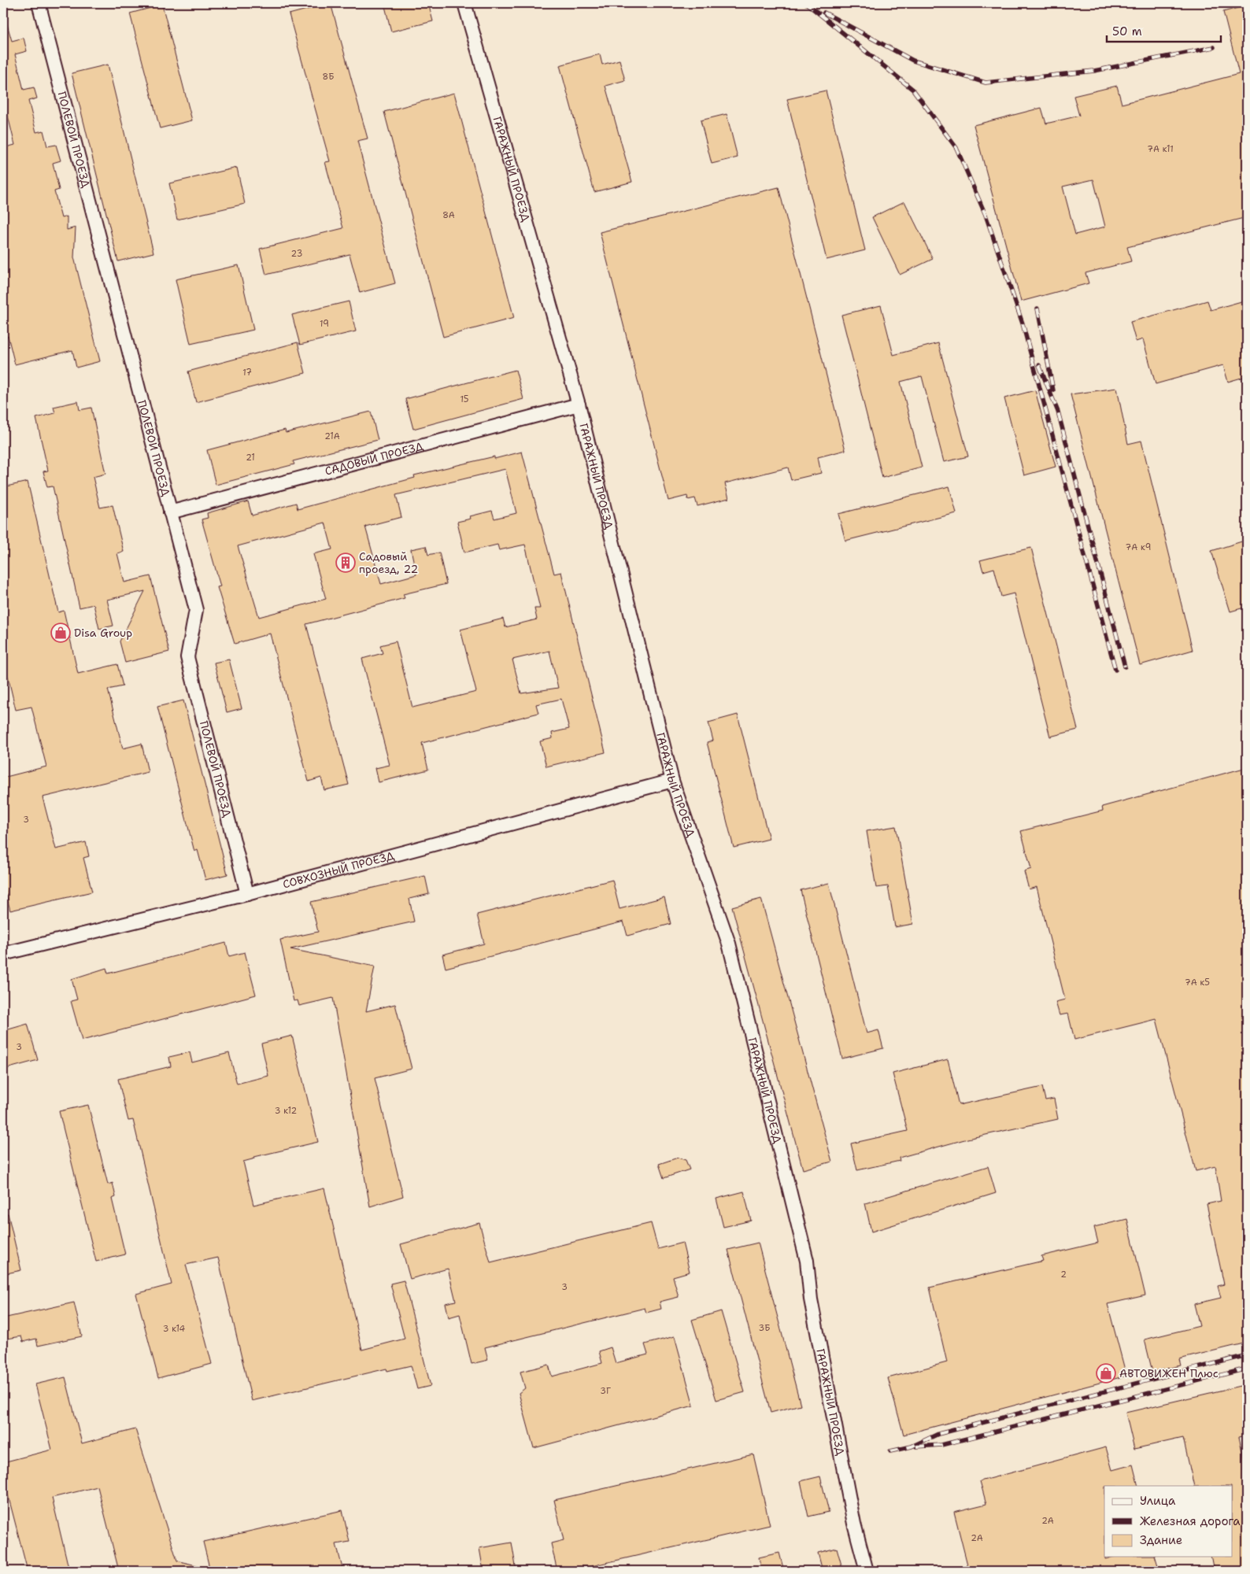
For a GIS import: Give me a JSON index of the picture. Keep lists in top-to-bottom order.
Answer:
{
  "streets": {
    "street": [
      "ПОЛЕВОЙ ПРОЕЗД",
      "ГАРАЖНЫЙ ПРОЕЗД",
      "САДОВЫЙ ПРОЕЗД",
      "СОВХОЗНЫЙ ПРОЕЗД"
    ]
  },
  "crossings": [
    ["ПОЛЕВОЙ ПРОЕЗД", "САДОВЫЙ ПРОЕЗД"],
    ["ПОЛЕВОЙ ПРОЕЗД", "СОВХОЗНЫЙ ПРОЕЗД"],
    ["ГАРАЖНЫЙ ПРОЕЗД", "САДОВЫЙ ПРОЕЗД"],
    ["ГАРАЖНЫЙ ПРОЕЗД", "СОВХОЗНЫЙ ПРОЕЗД"]
  ],
  "places": {
    "building": ["Садовый проезд, 22"],
    "shop": ["Disa Group", "АВТОВИЖЕН Плюс"]
  },
  "house_numbers": [
    "8Б",
    "7А к11",
    "8А",
    "23",
    "19",
    "17",
    "15",
    "21А",
    "21",
    "7А к9",
    "3",
    "7А к5",
    "3",
    "3 к12",
    "2",
    "3",
    "3Б",
    "3 к14",
    "3Г",
    "2А",
    "2А"
  ],
  "legend": ["Улица", "Железная дорога", "Здание"],
  "scale_bar": "50 m"
}
